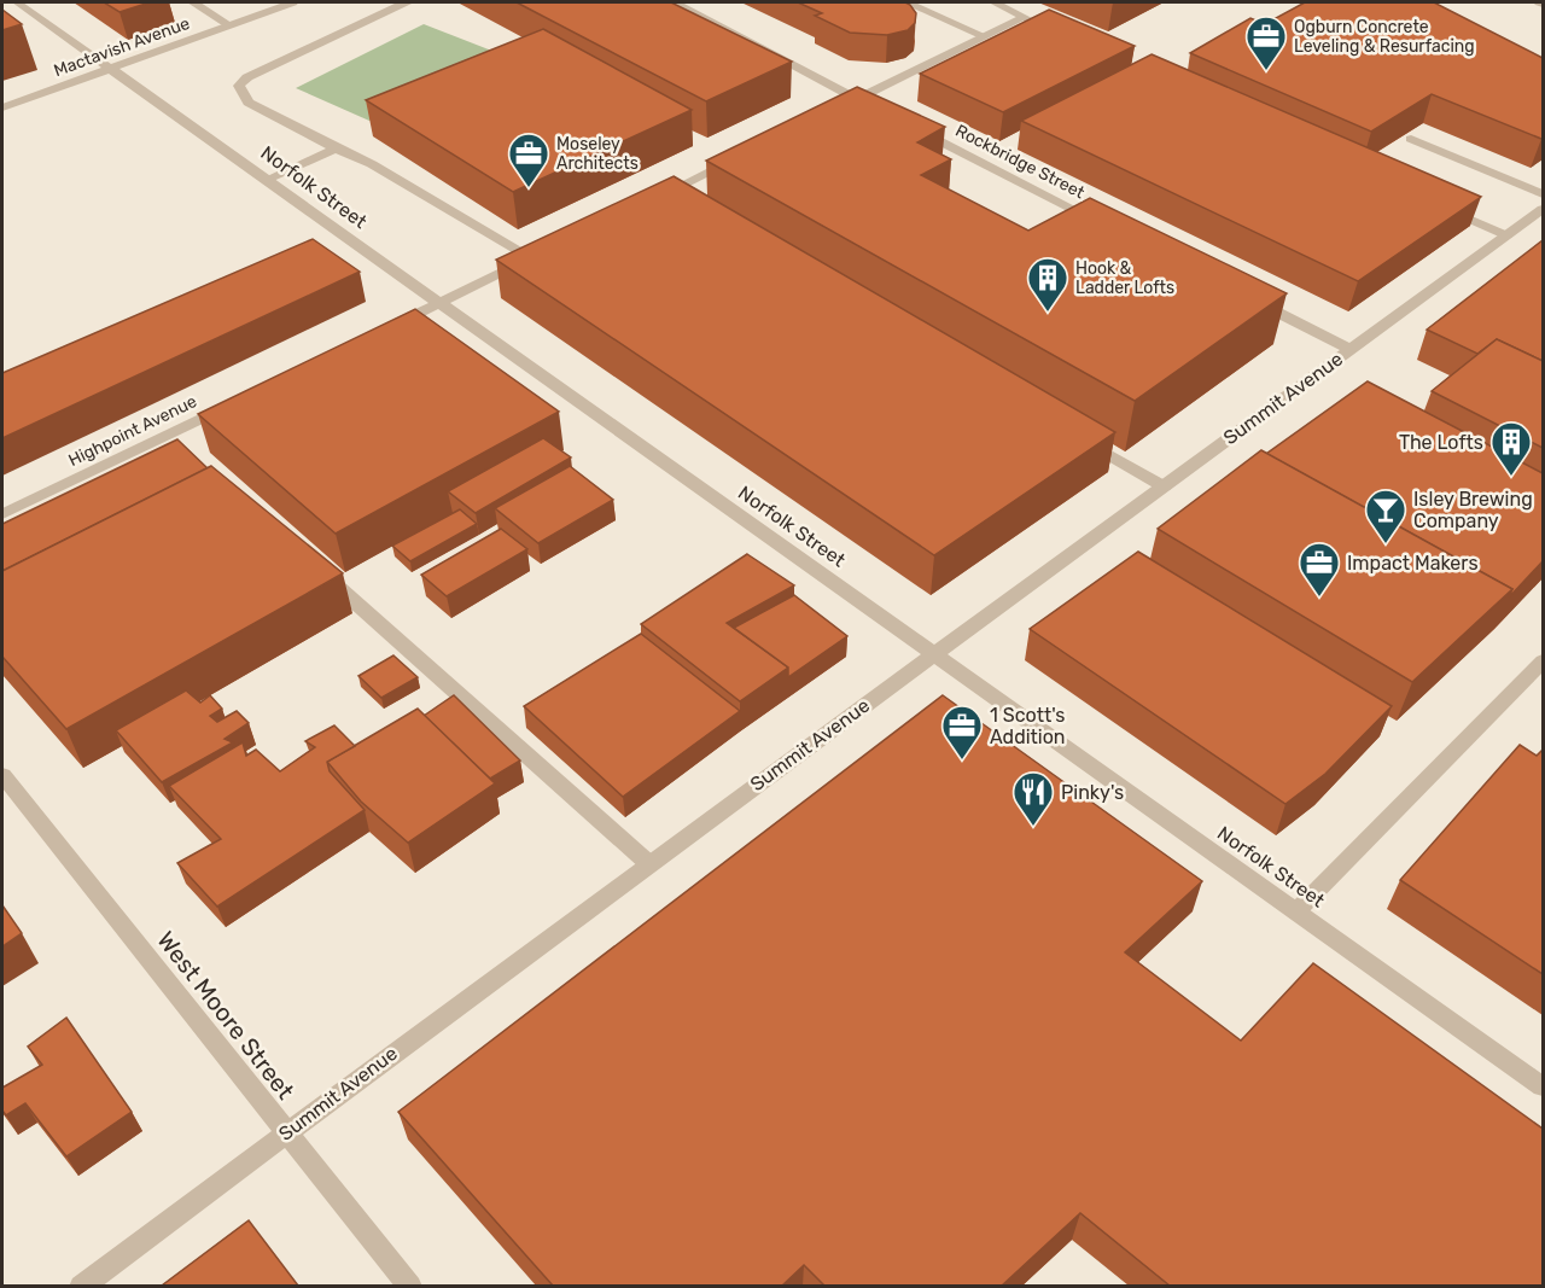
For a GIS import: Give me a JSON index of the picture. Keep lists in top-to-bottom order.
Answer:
{
  "streets": {
    "street": [
      "Mactavish Avenue",
      "Rockbridge Street",
      "Norfolk Street",
      "Summit Avenue",
      "Highpoint Avenue",
      "West Moore Street"
    ]
  },
  "crossings": [
    ["Mactavish Avenue", "Norfolk Street"],
    ["Norfolk Street", "Summit Avenue"],
    ["Summit Avenue", "West Moore Street"]
  ],
  "places": {
    "office": [
      "Ogburn Concrete Leveling & Resurfacing",
      "Moseley Architects",
      "Impact Makers",
      "1 Scott's Addition"
    ],
    "building": ["Hook & Ladder Lofts", "The Lofts"],
    "bar": ["Isley Brewing Company"],
    "restaurant": ["Pinky's"]
  }
}
